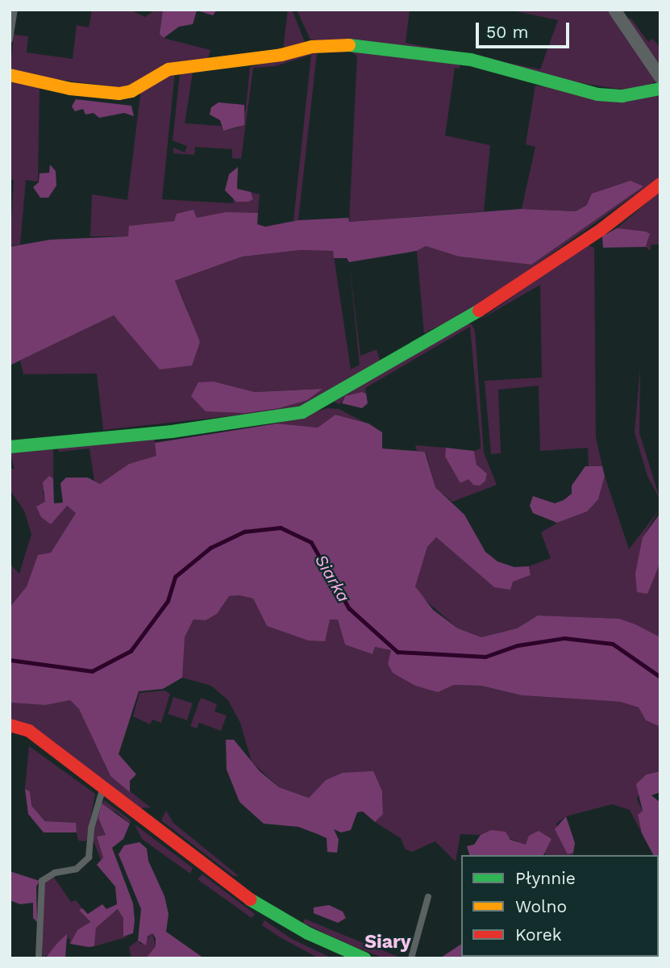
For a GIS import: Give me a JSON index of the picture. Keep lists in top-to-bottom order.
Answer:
{
  "districts": ["Siary"],
  "water": ["Siarka"],
  "legend": ["Płynnie", "Wolno", "Korek"],
  "scale_bar": "50 m"
}
